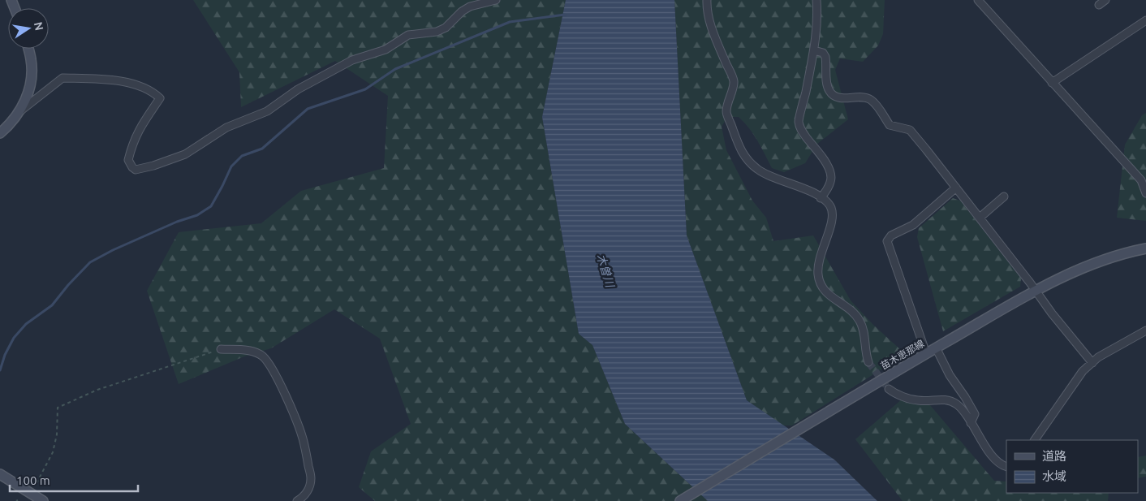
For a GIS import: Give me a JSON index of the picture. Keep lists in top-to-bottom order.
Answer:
{
  "streets": {
    "main road": ["苗木恵那線"]
  },
  "water": ["木曽川"],
  "legend": ["道路", "水域"],
  "scale_bar": "100 m",
  "north": "right"
}
